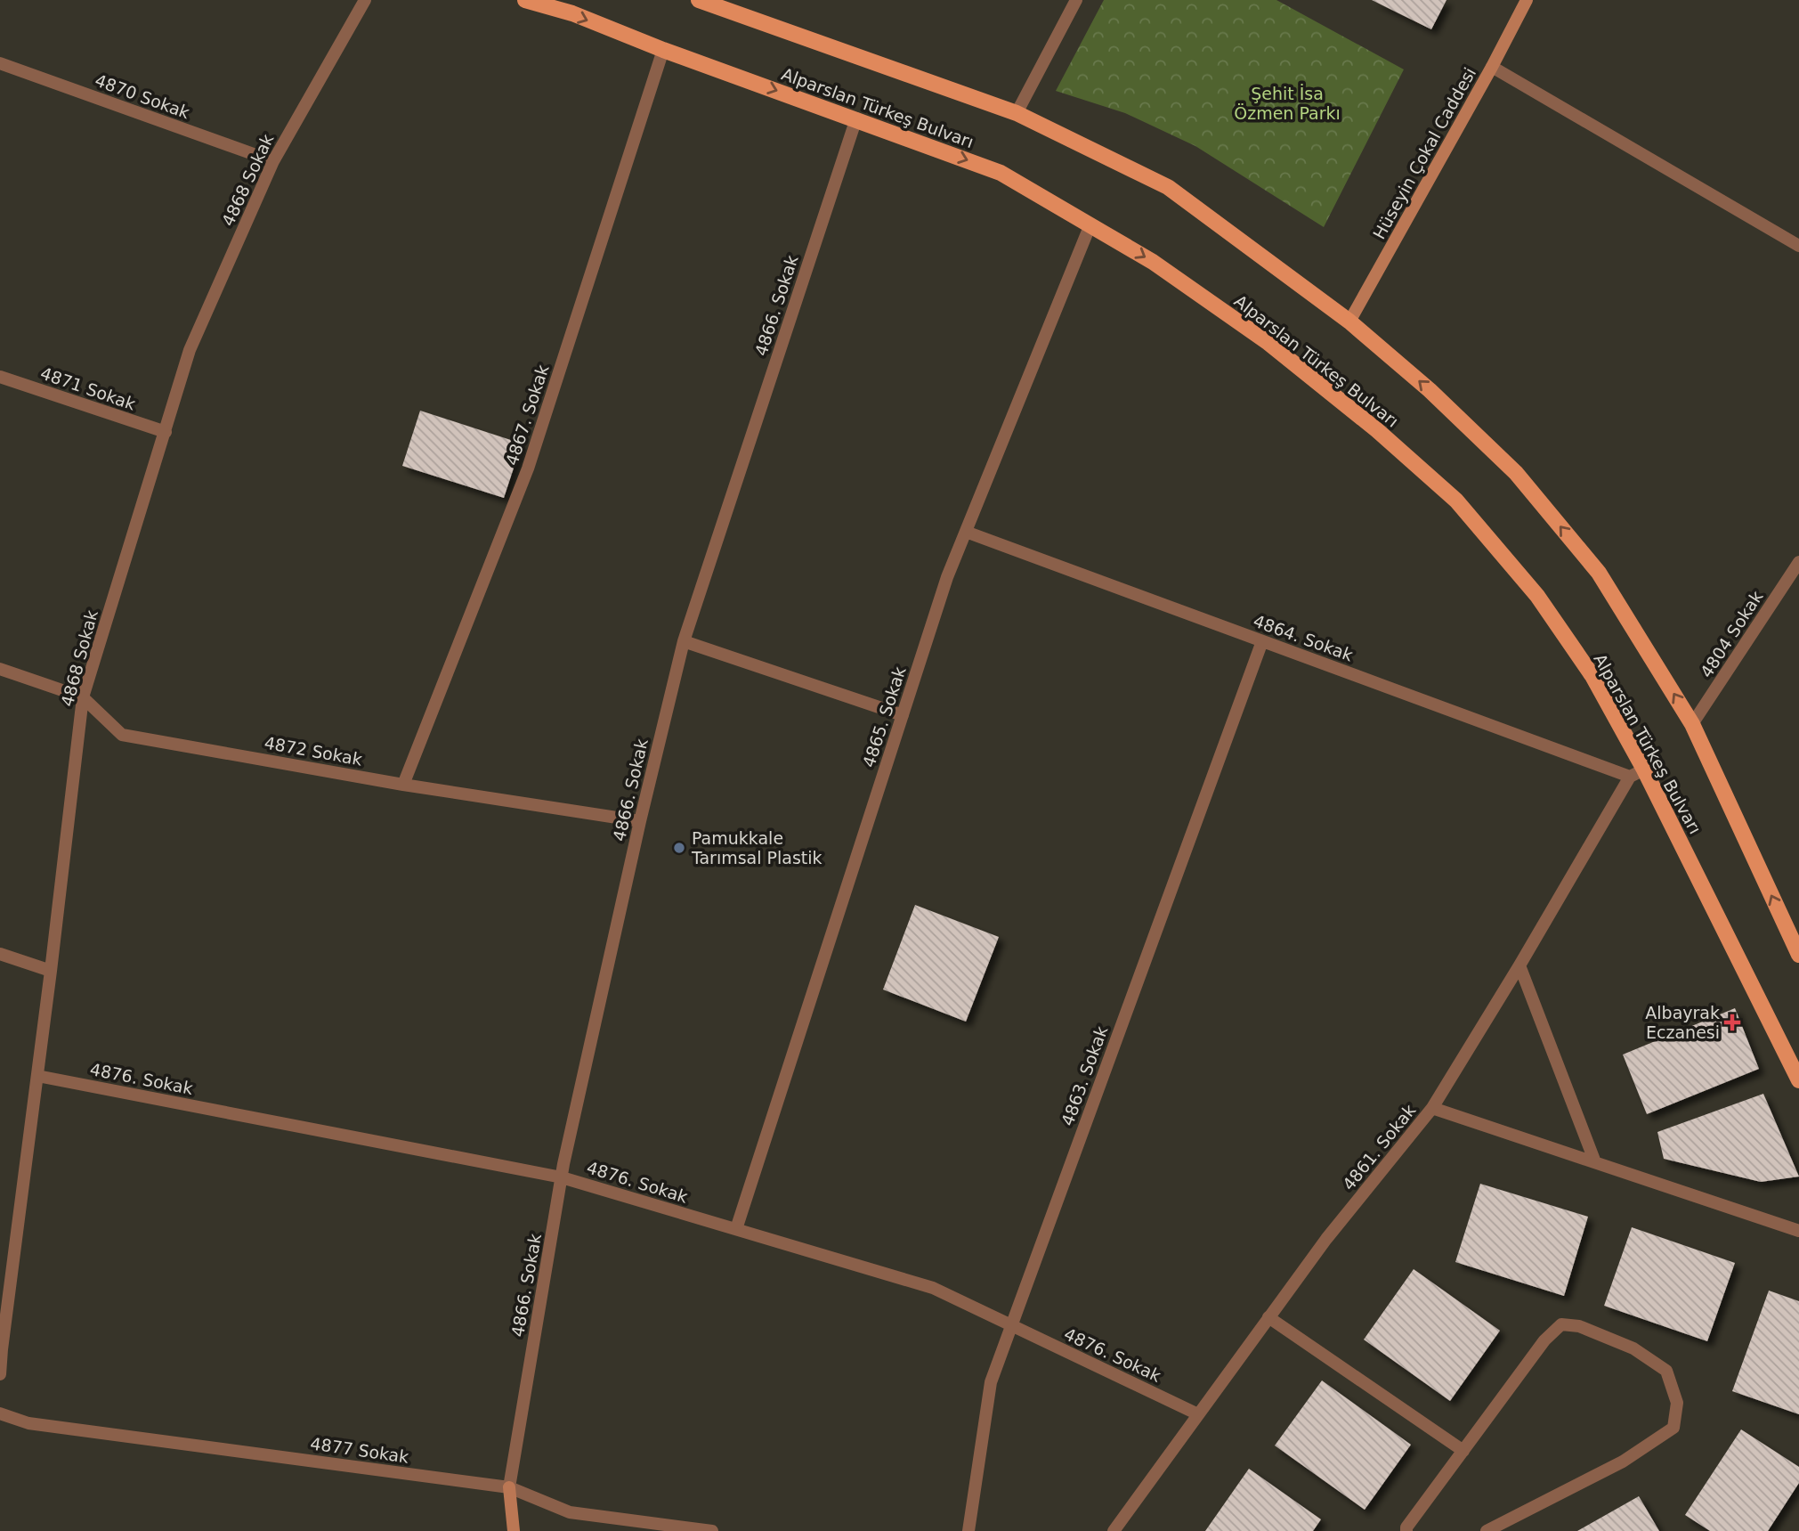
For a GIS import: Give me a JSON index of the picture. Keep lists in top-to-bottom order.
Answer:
{
  "streets": {
    "main road": ["Alparslan Türkeş Bulvarı"],
    "street": [
      "4870 Sokak",
      "Hüseyin Çokal Caddesi",
      "4868 Sokak",
      "4866. Sokak",
      "4871 Sokak",
      "4867. Sokak",
      "4804 Sokak",
      "4864. Sokak",
      "4865. Sokak",
      "4872 Sokak",
      "4863. Sokak",
      "4876. Sokak",
      "4861. Sokak",
      "4877 Sokak"
    ]
  },
  "crossings": [
    ["4870 Sokak", "4868 Sokak"],
    ["Alparslan Türkeş Bulvarı", "4866. Sokak"],
    ["Alparslan Türkeş Bulvarı", "4867. Sokak"],
    ["Alparslan Türkeş Bulvarı", "4864. Sokak"],
    ["Alparslan Türkeş Bulvarı", "4865. Sokak"],
    ["Alparslan Türkeş Bulvarı", "4861. Sokak"],
    ["4868 Sokak", "4871 Sokak"],
    ["4868 Sokak", "4872 Sokak"],
    ["4868 Sokak", "4876. Sokak"],
    ["4866. Sokak", "4872 Sokak"],
    ["4866. Sokak", "4876. Sokak"],
    ["4866. Sokak", "4877 Sokak"],
    ["4867. Sokak", "4872 Sokak"],
    ["4864. Sokak", "4865. Sokak"],
    ["4864. Sokak", "4863. Sokak"],
    ["4864. Sokak", "4861. Sokak"],
    ["4865. Sokak", "4876. Sokak"],
    ["4863. Sokak", "4876. Sokak"],
    ["4876. Sokak", "4861. Sokak"]
  ],
  "parks": ["Şehit İsa Özmen Parkı"],
  "places": {
    "other": ["Pamukkale Tarımsal Plastik"],
    "health": ["Albayrak Eczanesi"]
  }
}
